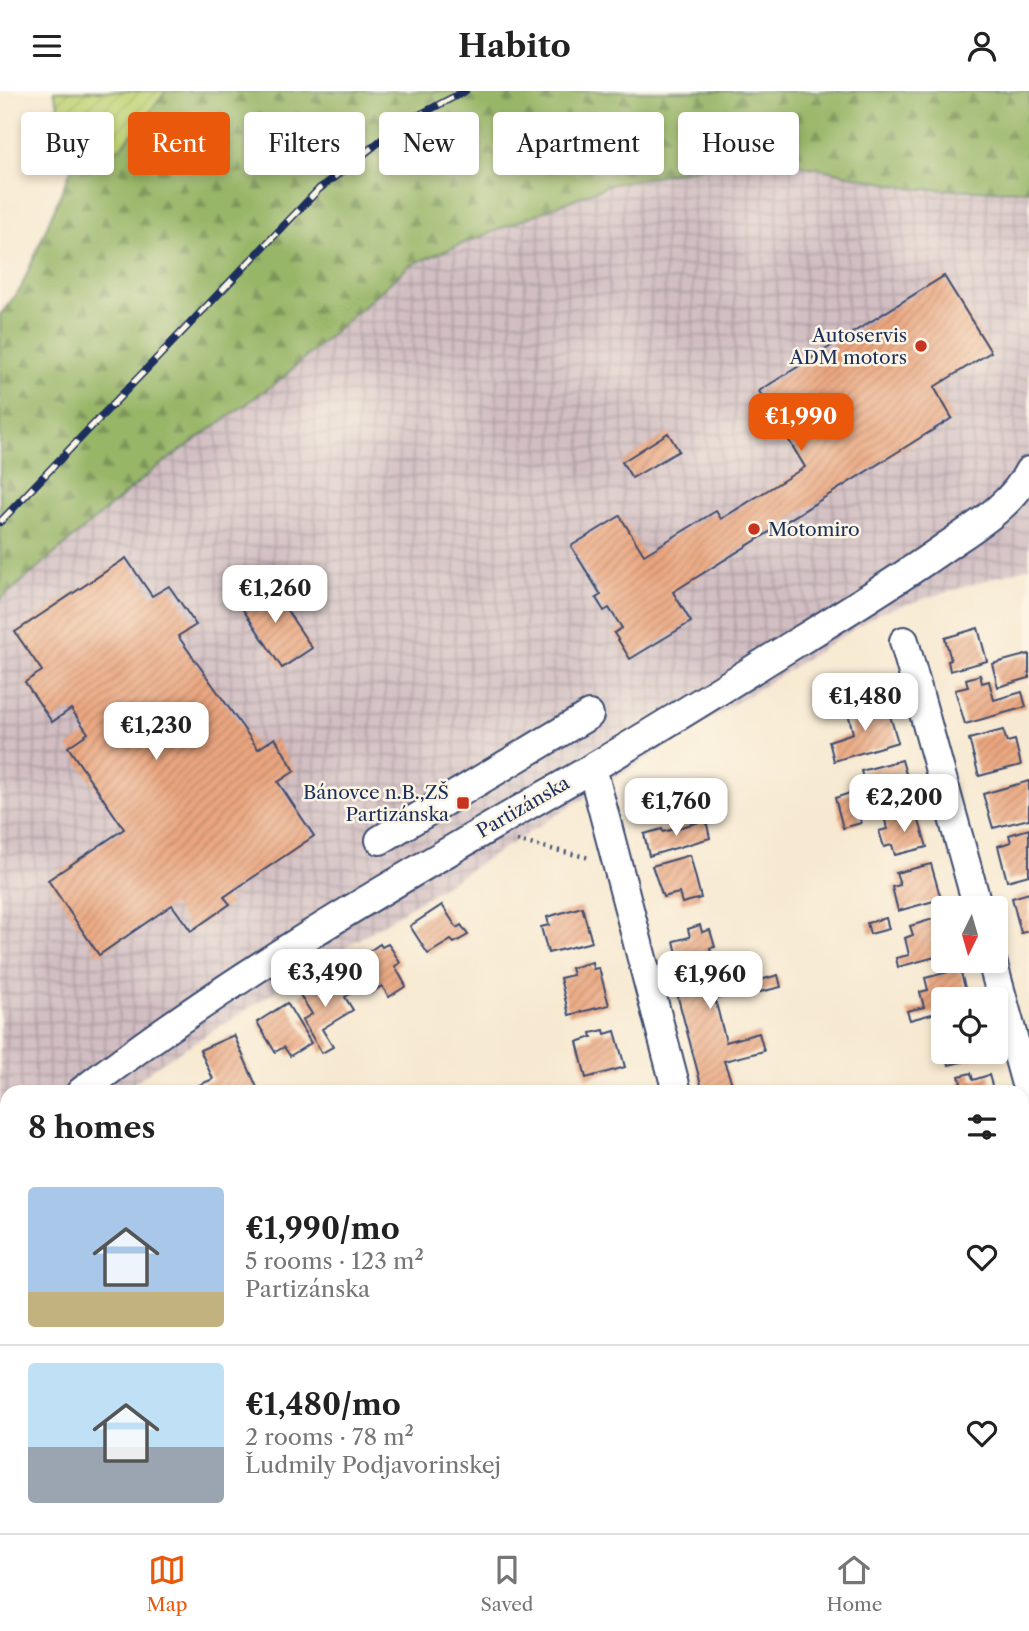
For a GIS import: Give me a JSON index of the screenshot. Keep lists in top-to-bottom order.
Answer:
{
  "streets": {
    "street": ["Partizánska"]
  },
  "places": {
    "other": ["Autoservis ADM motors", "Motomiro"],
    "transit": ["Bánovce n.B.,ZŠ Partizánska"]
  },
  "north": "bottom",
  "page": {
    "header": "Habito",
    "chip": [
      "Buy",
      "Rent",
      "Filters",
      "New",
      "Apartment",
      "House"
    ],
    "price": [
      "€1,990",
      "€1,260",
      "€1,480",
      "€1,230",
      "€2,200",
      "€1,760",
      "€3,490",
      "€1,960"
    ],
    "heading": "8 homes",
    "list": [
      {
        "name": "€1,990/mo",
        "note": "5 rooms · 123 m² · Partizánska"
      },
      {
        "name": "€1,480/mo",
        "note": "2 rooms · 78 m² · Ľudmily Podjavorinskej"
      }
    ],
    "tabs": ["Map", "Saved", "Home"]
  }
}
